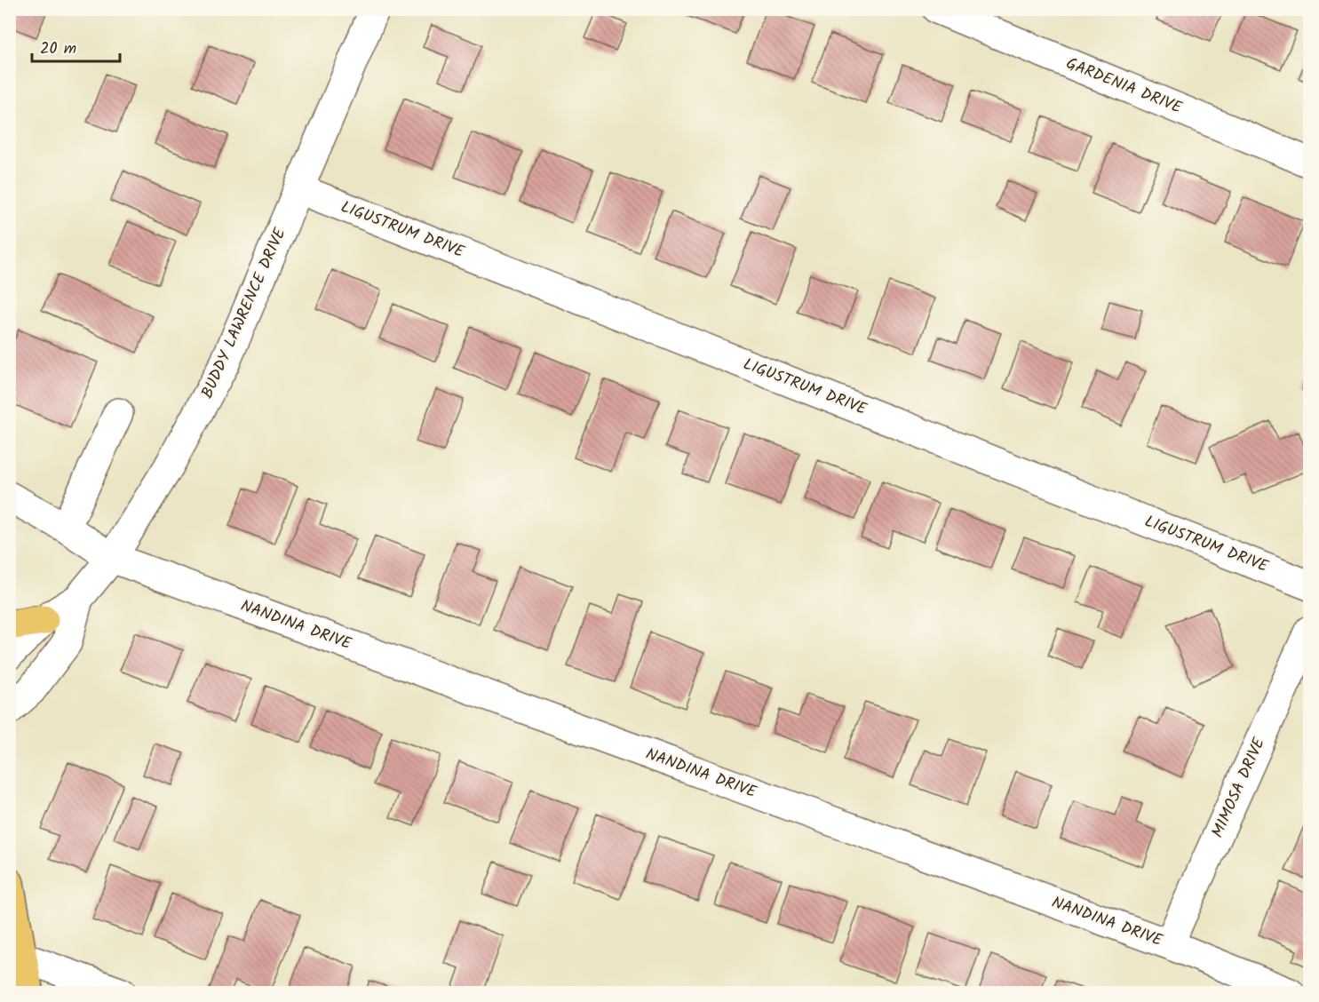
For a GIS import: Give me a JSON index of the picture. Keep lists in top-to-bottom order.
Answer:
{
  "streets": {
    "street": [
      "GARDENIA DRIVE",
      "LIGUSTRUM DRIVE",
      "BUDDY LAWRENCE DRIVE",
      "NANDINA DRIVE",
      "MIMOSA DRIVE"
    ]
  },
  "crossings": [
    ["LIGUSTRUM DRIVE", "BUDDY LAWRENCE DRIVE"],
    ["BUDDY LAWRENCE DRIVE", "NANDINA DRIVE"],
    ["NANDINA DRIVE", "MIMOSA DRIVE"]
  ],
  "scale_bar": "20 m"
}
